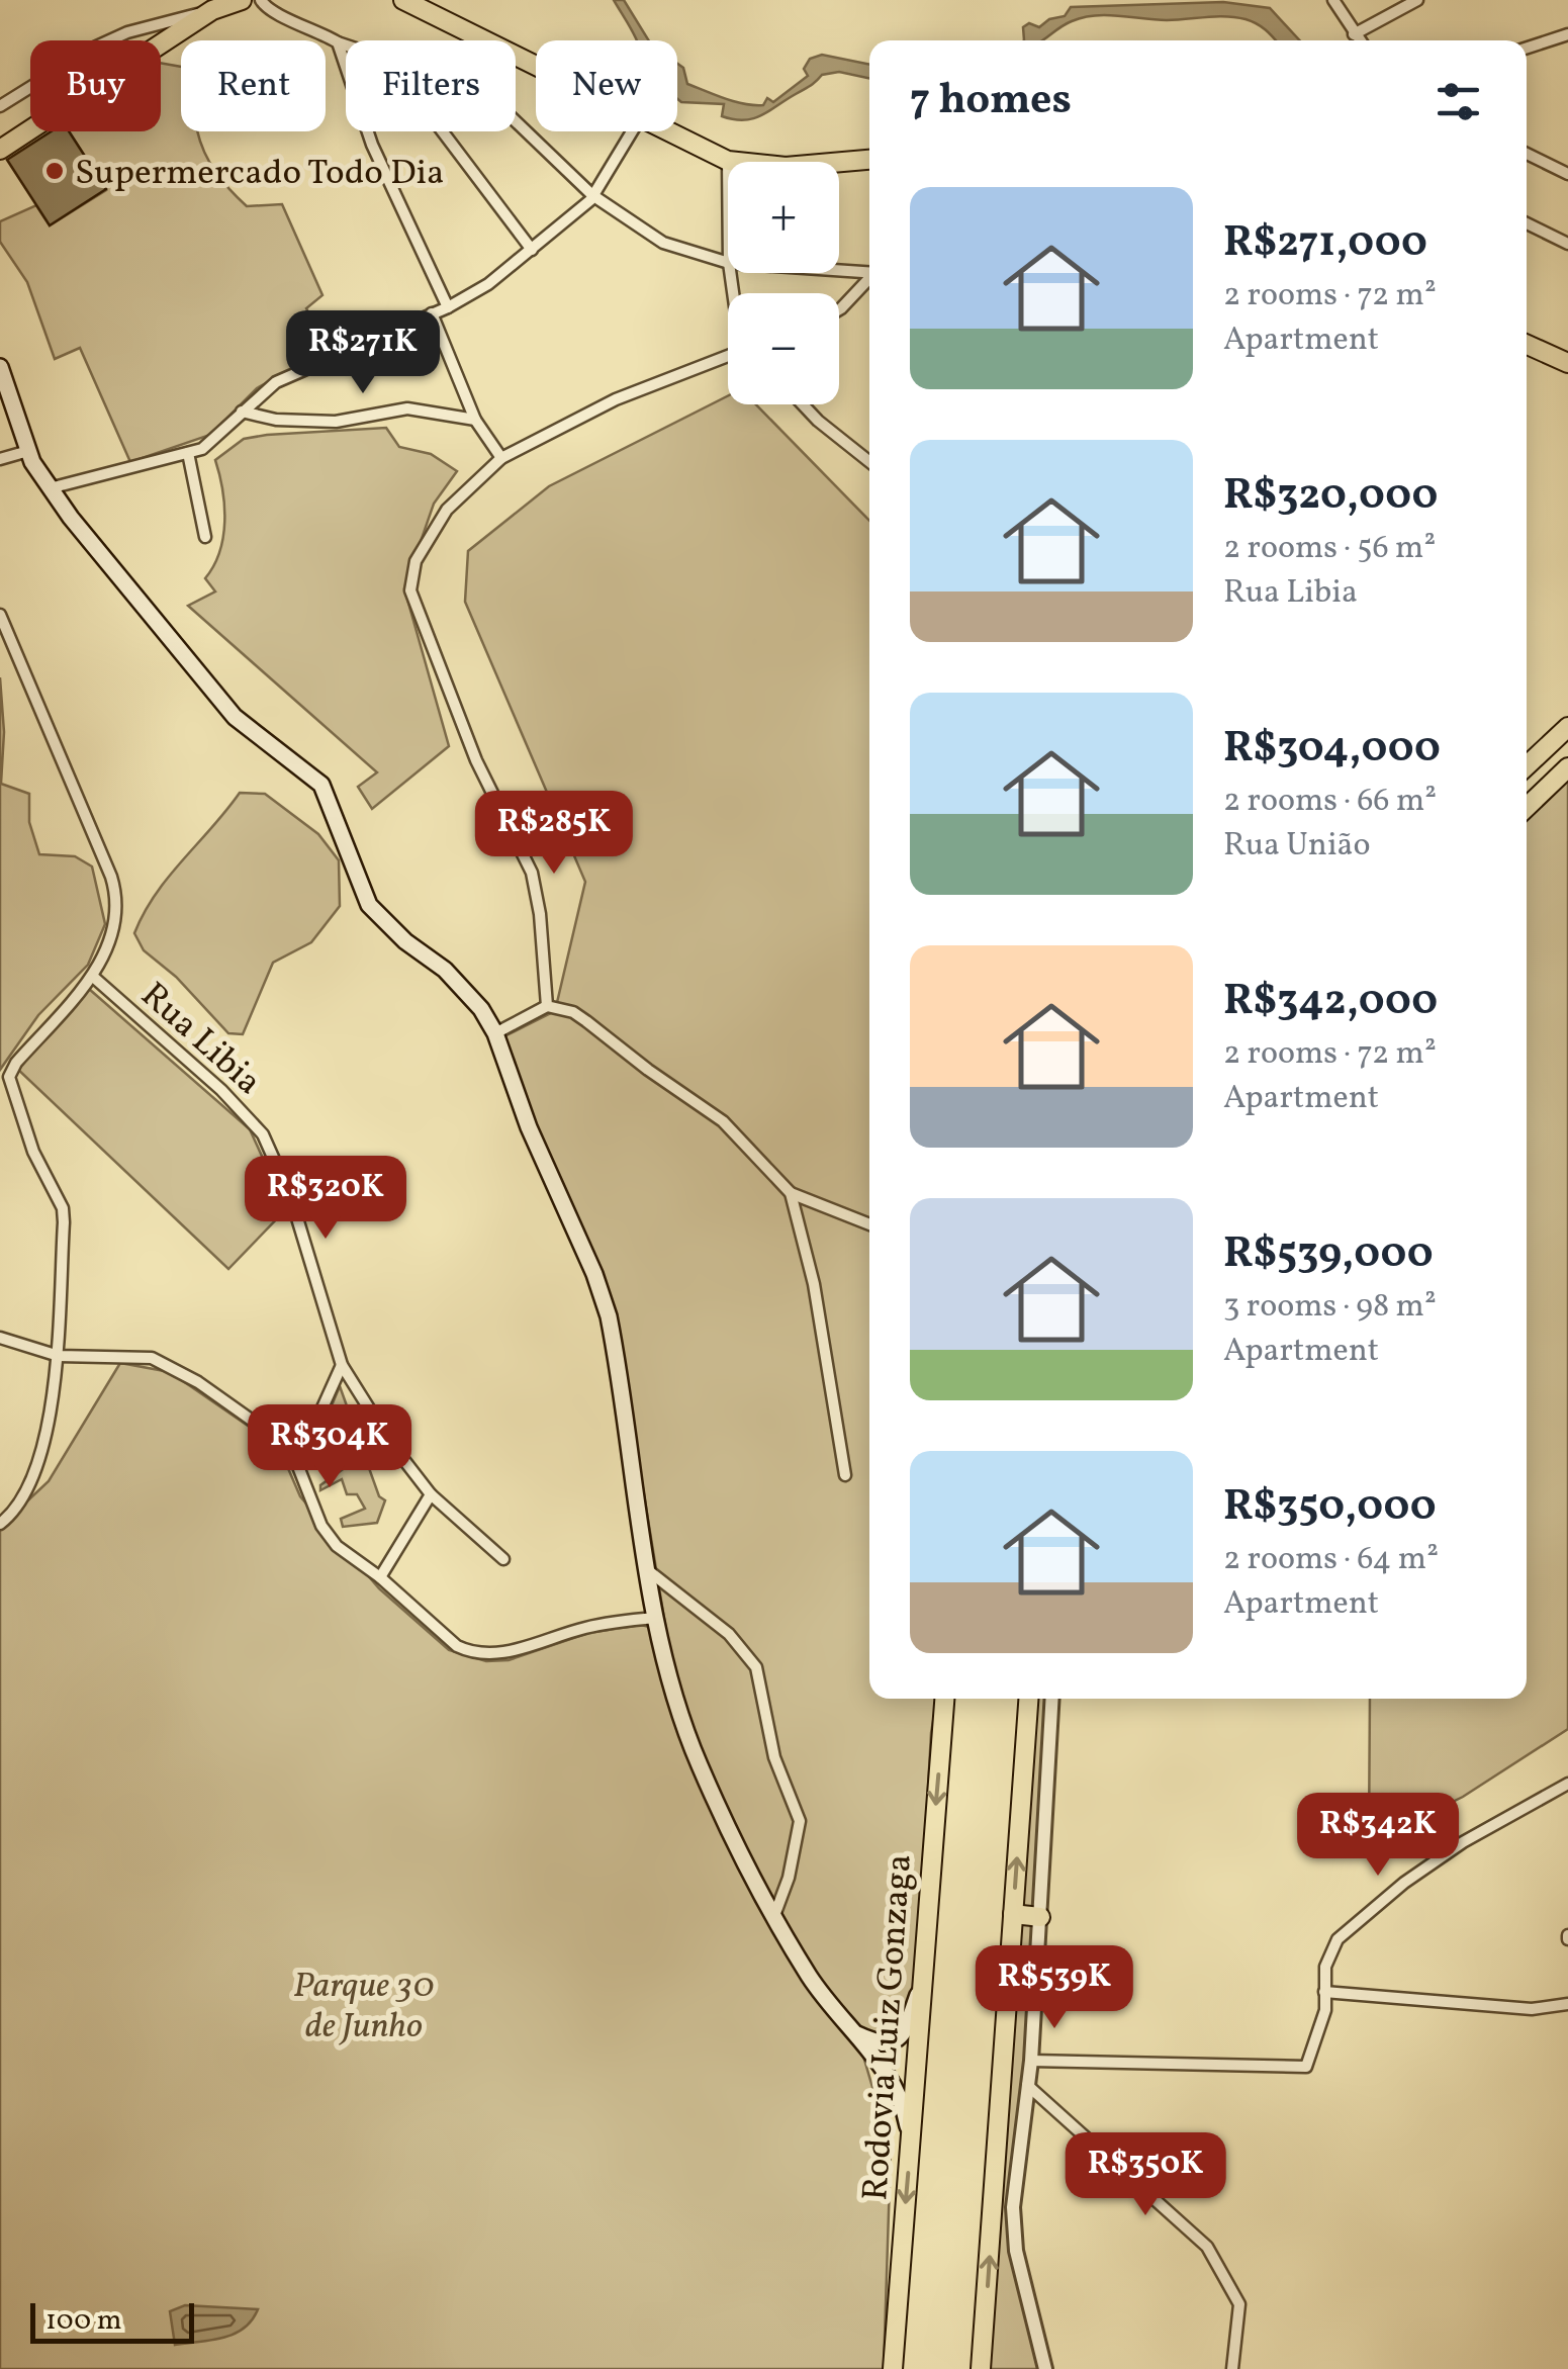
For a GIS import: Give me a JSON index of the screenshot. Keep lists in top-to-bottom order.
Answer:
{
  "streets": {
    "main road": ["Rodovia Luiz Gonzaga"],
    "street": ["Rua Libia"]
  },
  "parks": ["Parque 30 de Junho"],
  "places": ["Supermercado Todo Dia"],
  "scale_bar": "100 m",
  "page": {
    "chip": [
      "Buy",
      "Rent",
      "Filters",
      "New"
    ],
    "heading": "7 homes",
    "map_buttons": ["+", "−"],
    "list": [
      {
        "name": "R$271,000",
        "note": "2 rooms · 72 m² · Apartment"
      },
      {
        "name": "R$320,000",
        "note": "2 rooms · 56 m² · Rua Libia"
      },
      {
        "name": "R$304,000",
        "note": "2 rooms · 66 m² · Rua União"
      },
      {
        "name": "R$342,000",
        "note": "2 rooms · 72 m² · Apartment"
      },
      {
        "name": "R$539,000",
        "note": "3 rooms · 98 m² · Apartment"
      },
      {
        "name": "R$350,000",
        "note": "2 rooms · 64 m² · Apartment"
      }
    ],
    "price": [
      "R$271K",
      "R$285K",
      "R$320K",
      "R$304K",
      "R$342K",
      "R$539K",
      "R$350K"
    ],
    "scale": "100 m"
  }
}
